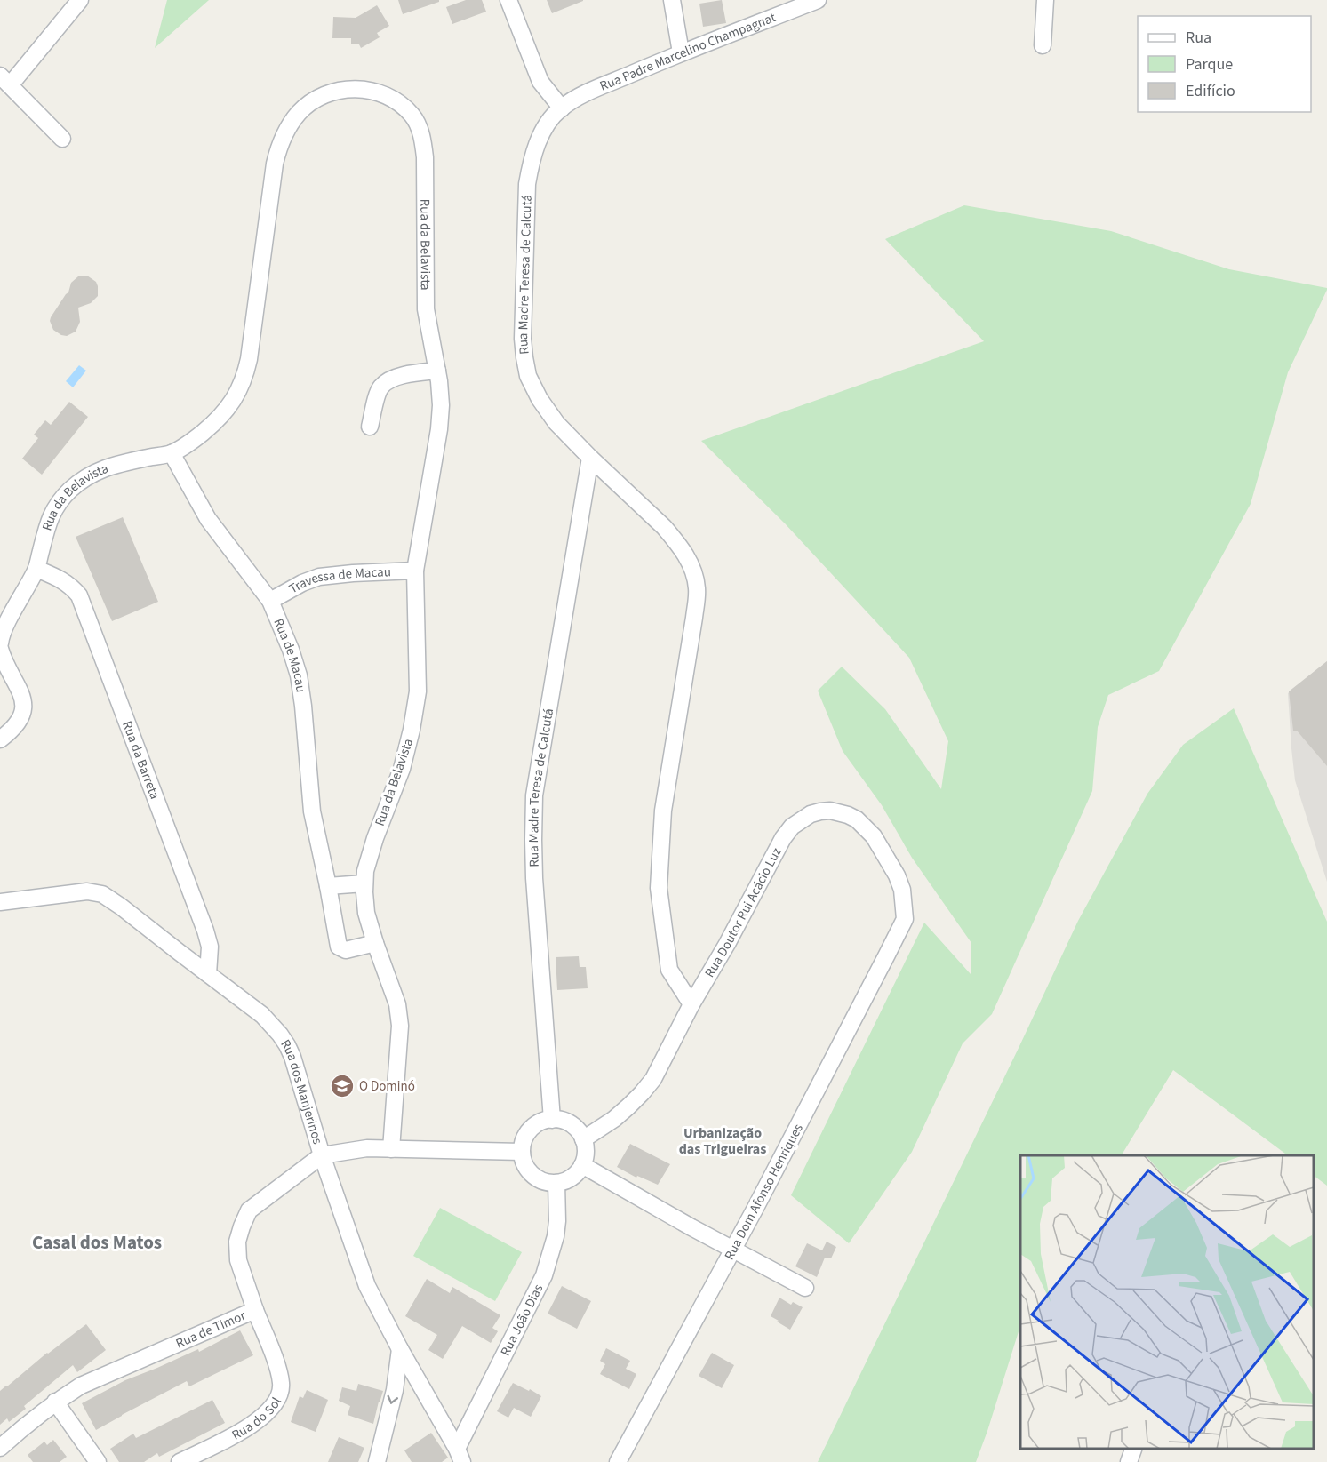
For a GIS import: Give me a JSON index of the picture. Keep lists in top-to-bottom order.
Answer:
{
  "streets": {
    "street": [
      "Rua Padre Marcelino Champagnat",
      "Rua da Belavista",
      "Rua Madre Teresa de Calcutá",
      "Travessa de Macau",
      "Rua de Macau",
      "Rua da Barreta",
      "Rua Doutor Rui Acácio Luz",
      "Rua dos Manjerinos",
      "Rua Dom Afonso Henriques",
      "Rua João Dias",
      "Rua de Timor",
      "Rua do Sol"
    ]
  },
  "crossings": [
    ["Rua Padre Marcelino Champagnat", "Rua Madre Teresa de Calcutá"],
    ["Rua da Belavista", "Travessa de Macau"],
    ["Rua da Belavista", "Rua de Macau"],
    ["Rua da Belavista", "Rua da Barreta"],
    ["Rua Madre Teresa de Calcutá", "Rua Doutor Rui Acácio Luz"],
    ["Rua Madre Teresa de Calcutá", "Rua João Dias"],
    ["Travessa de Macau", "Rua de Macau"],
    ["Rua da Barreta", "Rua dos Manjerinos"],
    ["Rua Doutor Rui Acácio Luz", "Rua Dom Afonso Henriques"],
    ["Rua Doutor Rui Acácio Luz", "Rua João Dias"],
    ["Rua dos Manjerinos", "Rua João Dias"],
    ["Rua dos Manjerinos", "Rua de Timor"],
    ["Rua de Timor", "Rua do Sol"]
  ],
  "districts": ["Urbanização das Trigueiras", "Casal dos Matos"],
  "places": {
    "school or university": ["O Dominó"]
  },
  "legend": ["Rua", "Parque", "Edifício"]
}
